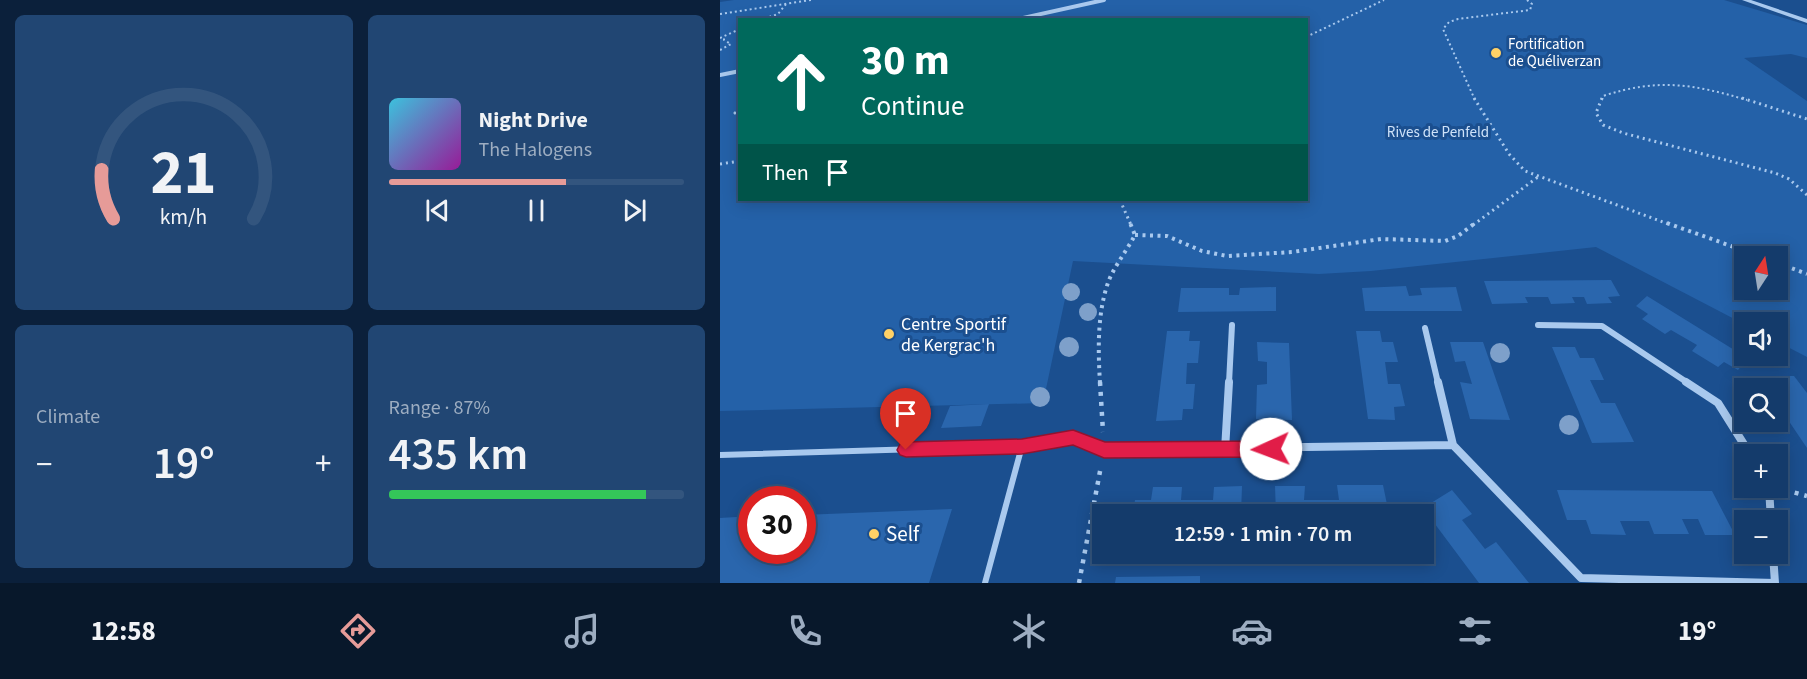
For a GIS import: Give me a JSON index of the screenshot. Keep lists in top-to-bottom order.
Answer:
{
  "parks": ["Rives de Penfeld"],
  "places": ["Fortification de Quéliverzan", "Centre Sportif de Kergrac'h", "Self"],
  "north": "top",
  "page": {
    "turn": ["30 m", "Continue"],
    "song": ["Night Drive", "The Halogens"],
    "then": "Then",
    "map_buttons": ["+", "−"],
    "tile": [
      "Climate",
      ["Range · 87%", "435 km"]
    ],
    "heat": ["−", "19°", "+"],
    "limit": "30",
    "trip": "12:59 · 1 min · 70 m",
    "tabs": ["12:58", "19°"],
    "gauge": ["21", "km/h"]
  }
}
